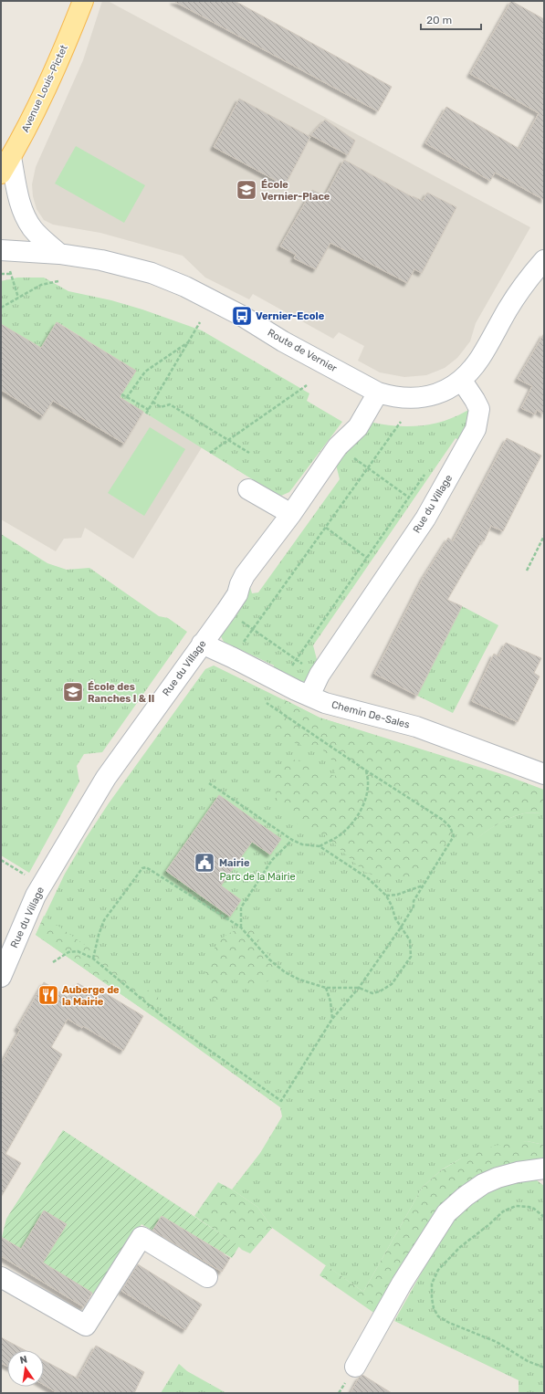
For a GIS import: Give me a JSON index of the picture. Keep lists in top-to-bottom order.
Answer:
{
  "streets": {
    "main road": ["Avenue Louis-Pictet"],
    "street": ["Route de Vernier", "Rue du Village", "Chemin De-Sales"]
  },
  "crossings": [
    ["Route de Vernier", "Rue du Village"],
    ["Rue du Village", "Chemin De-Sales"]
  ],
  "parks": ["Parc de la Mairie"],
  "places": {
    "school or university": ["École Vernier-Place", "École des Ranches I & II"],
    "bus stop": ["Vernier-Ecole"],
    "public building": ["Mairie"],
    "restaurant": ["Auberge de la Mairie"]
  },
  "scale_bar": "20 m",
  "north": "top"
}
